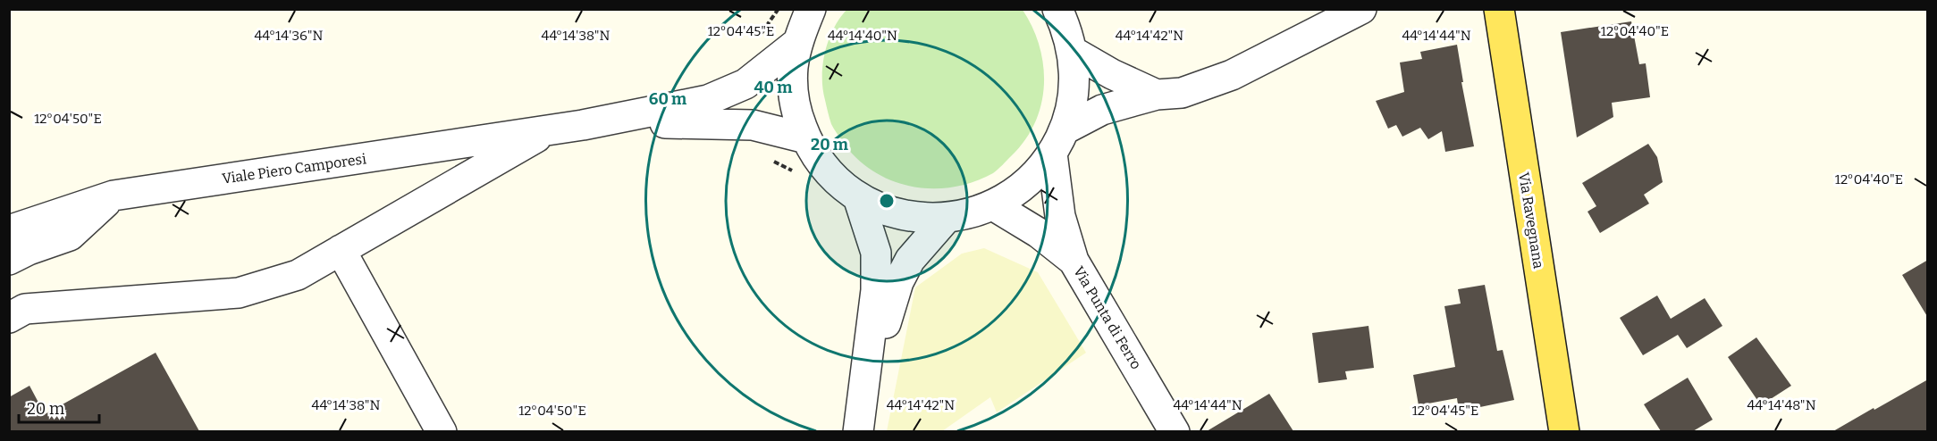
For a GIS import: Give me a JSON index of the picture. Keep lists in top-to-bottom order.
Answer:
{
  "streets": {
    "main road": ["Via Ravegnana"],
    "street": ["Viale Piero Camporesi", "Via Punta di Ferro"]
  },
  "scale_bar": "20 m",
  "coordinates": [
    "12°04'40\"E",
    "12°04'45\"E",
    "44°14'36\"N",
    "44°14'38\"N",
    "44°14'40\"N",
    "44°14'42\"N",
    "44°14'44\"N",
    "12°04'50\"E",
    "44°14'48\"N"
  ],
  "rings": ["40 m", "60 m", "20 m"]
}
